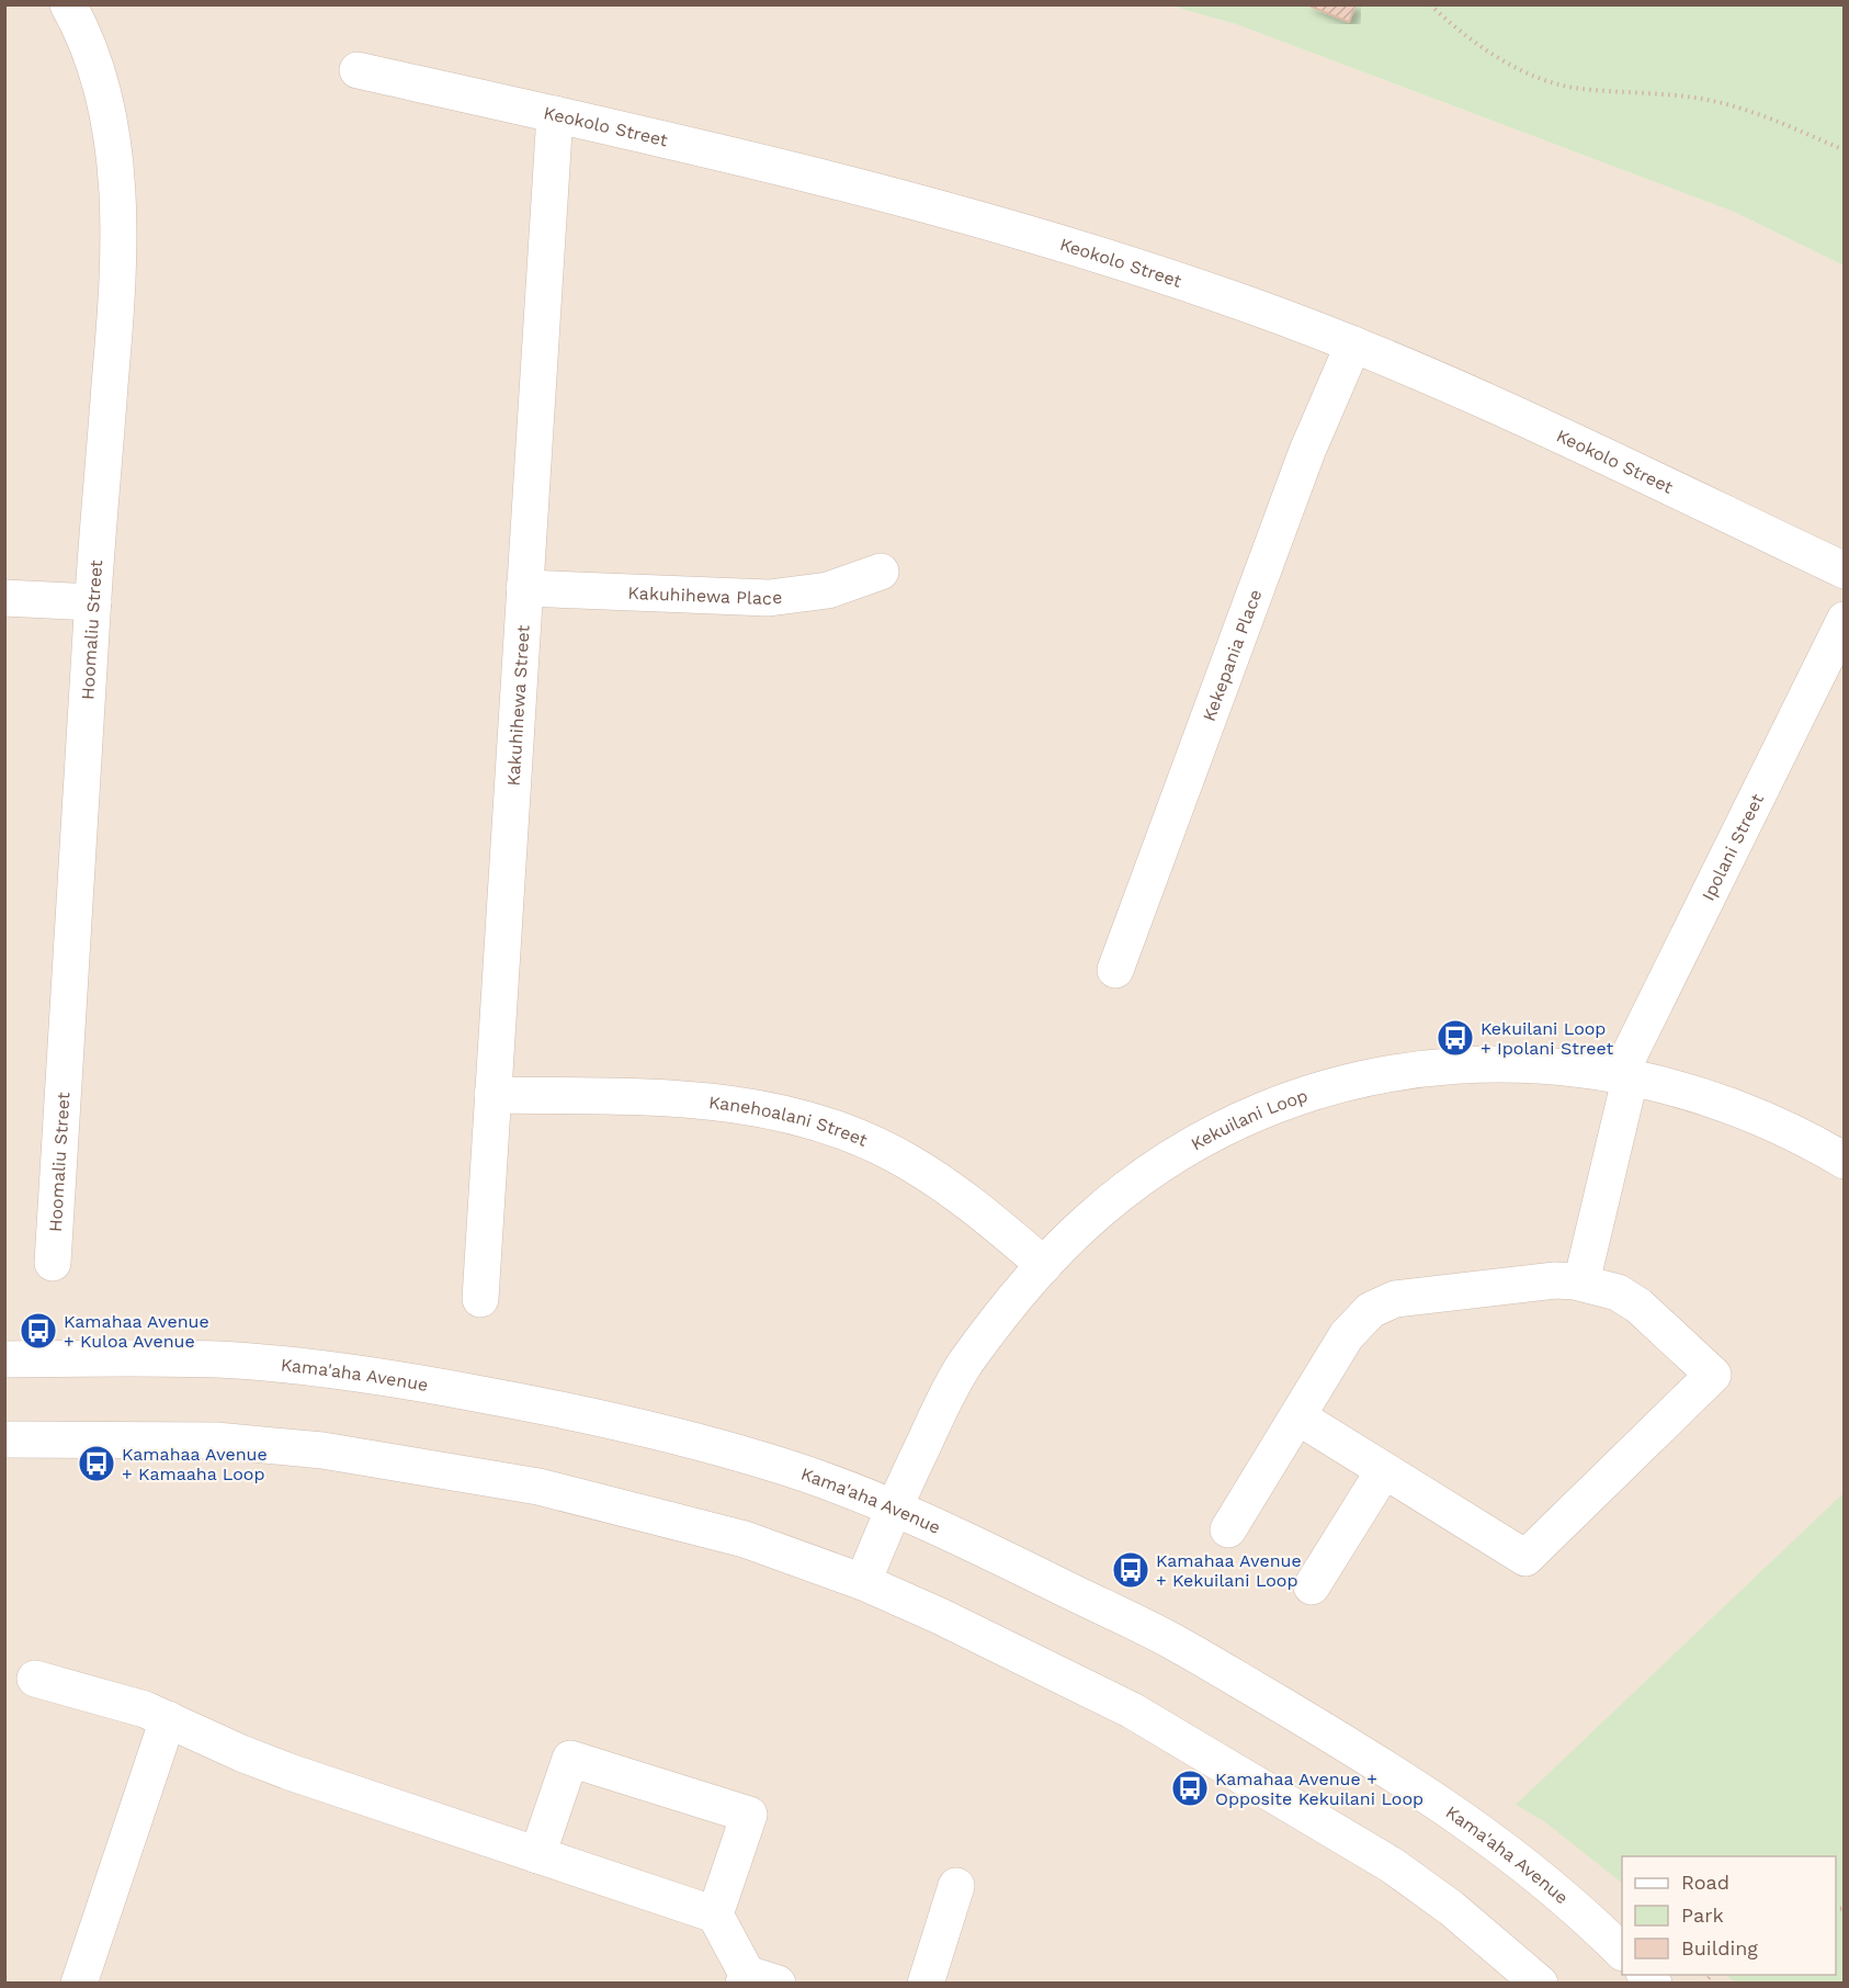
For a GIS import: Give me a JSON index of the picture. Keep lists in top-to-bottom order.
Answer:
{
  "streets": {
    "street": [
      "Keokolo Street",
      "Kakuhihewa Place",
      "Hoomaliu Street",
      "Kekepania Place",
      "Kakuhihewa Street",
      "Ipolani Street",
      "Kanehoalani Street",
      "Kekuilani Loop",
      "Kama'aha Avenue"
    ]
  },
  "crossings": [
    ["Keokolo Street", "Kekepania Place"],
    ["Keokolo Street", "Kakuhihewa Street"],
    ["Kakuhihewa Place", "Kakuhihewa Street"],
    ["Kakuhihewa Street", "Kanehoalani Street"],
    ["Ipolani Street", "Kekuilani Loop"],
    ["Kanehoalani Street", "Kekuilani Loop"],
    ["Kekuilani Loop", "Kama'aha Avenue"]
  ],
  "places": {
    "bus stop": [
      "Kekuilani Loop + Ipolani Street",
      "Kamahaa Avenue + Kuloa Avenue",
      "Kamahaa Avenue + Kamaaha Loop",
      "Kamahaa Avenue + Kekuilani Loop",
      "Kamahaa Avenue + Opposite Kekuilani Loop"
    ]
  },
  "legend": ["Road", "Park", "Building"]
}
